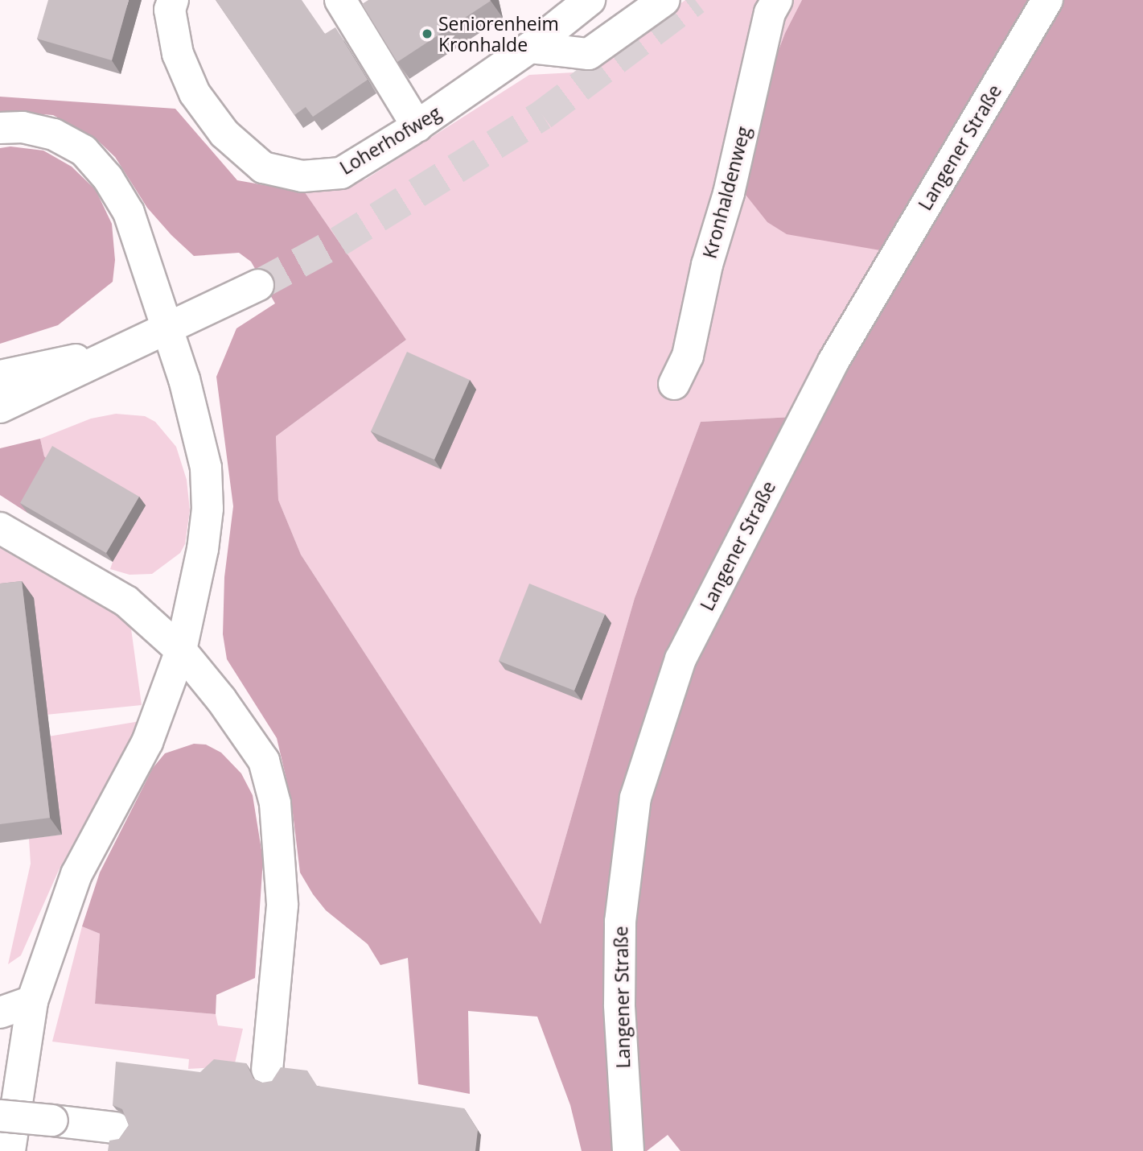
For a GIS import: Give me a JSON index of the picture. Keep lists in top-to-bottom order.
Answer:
{
  "streets": {
    "main road": ["Loherhofweg", "Langener Straße", "Kronhaldenweg"]
  },
  "places": ["Seniorenheim Kronhalde"]
}
